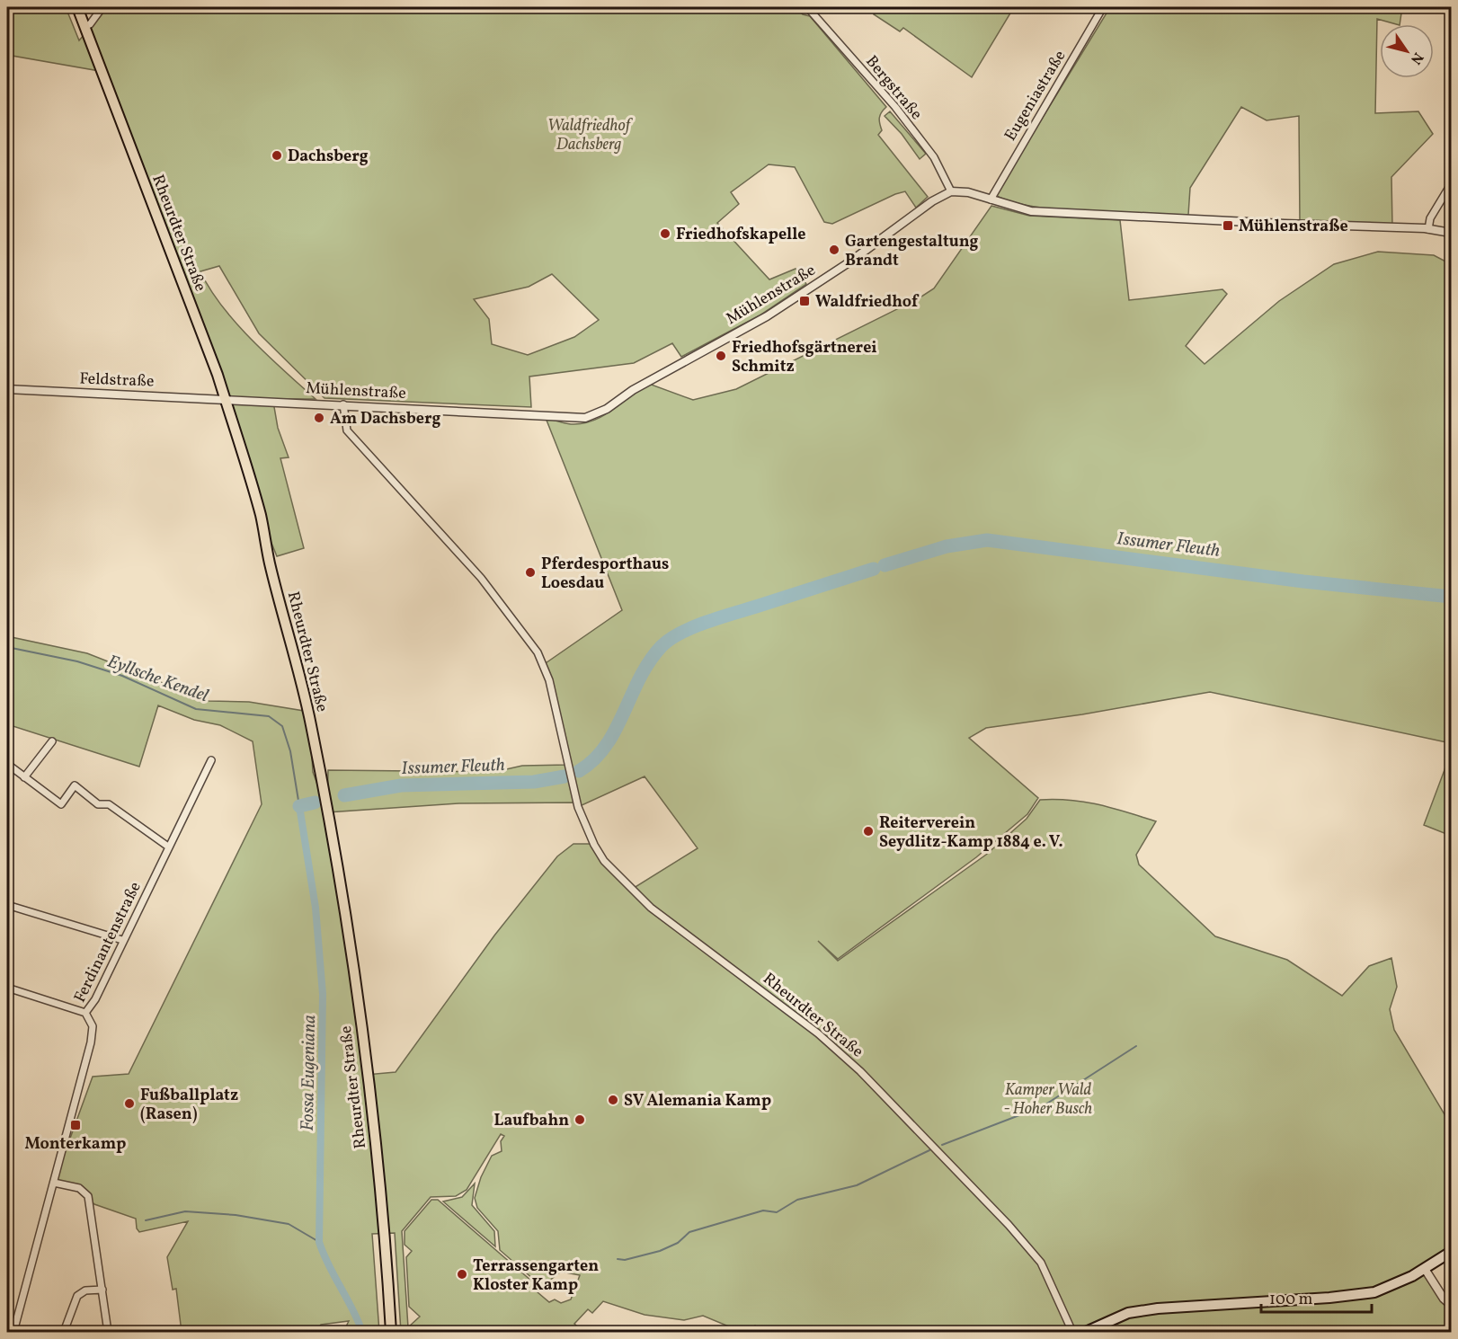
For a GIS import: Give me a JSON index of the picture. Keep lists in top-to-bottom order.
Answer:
{
  "streets": {
    "main road": ["Rheurdter Straße"],
    "street": [
      "Bergstraße",
      "Eugeniastraße",
      "Mühlenstraße",
      "Feldstraße",
      "Ferdinantenstraße"
    ]
  },
  "crossings": [
    ["Bergstraße", "Mühlenstraße"],
    ["Rheurdter Straße", "Mühlenstraße"],
    ["Rheurdter Straße", "Feldstraße"],
    ["Mühlenstraße", "Feldstraße"]
  ],
  "water": ["Issumer Fleuth", "Eyllsche Kendel", "Fossa Eugeniana"],
  "parks": ["Waldfriedhof Dachsberg", "Kamper Wald - Hoher Busch"],
  "places": {
    "other": [
      "Dachsberg",
      "Friedhofskapelle",
      "Gartengestaltung Brandt",
      "Friedhofsgärtnerei Schmitz",
      "Am Dachsberg",
      "Pferdesporthaus Loesdau",
      "Reiterverein Seydlitz-Kamp 1884 e. V.",
      "SV Alemania Kamp",
      "Fußballplatz (Rasen)",
      "Laufbahn",
      "Terrassengarten Kloster Kamp"
    ],
    "transit": ["Mühlenstraße", "Waldfriedhof", "Monterkamp"]
  },
  "scale_bar": "100 m",
  "north": "bottom right"
}
